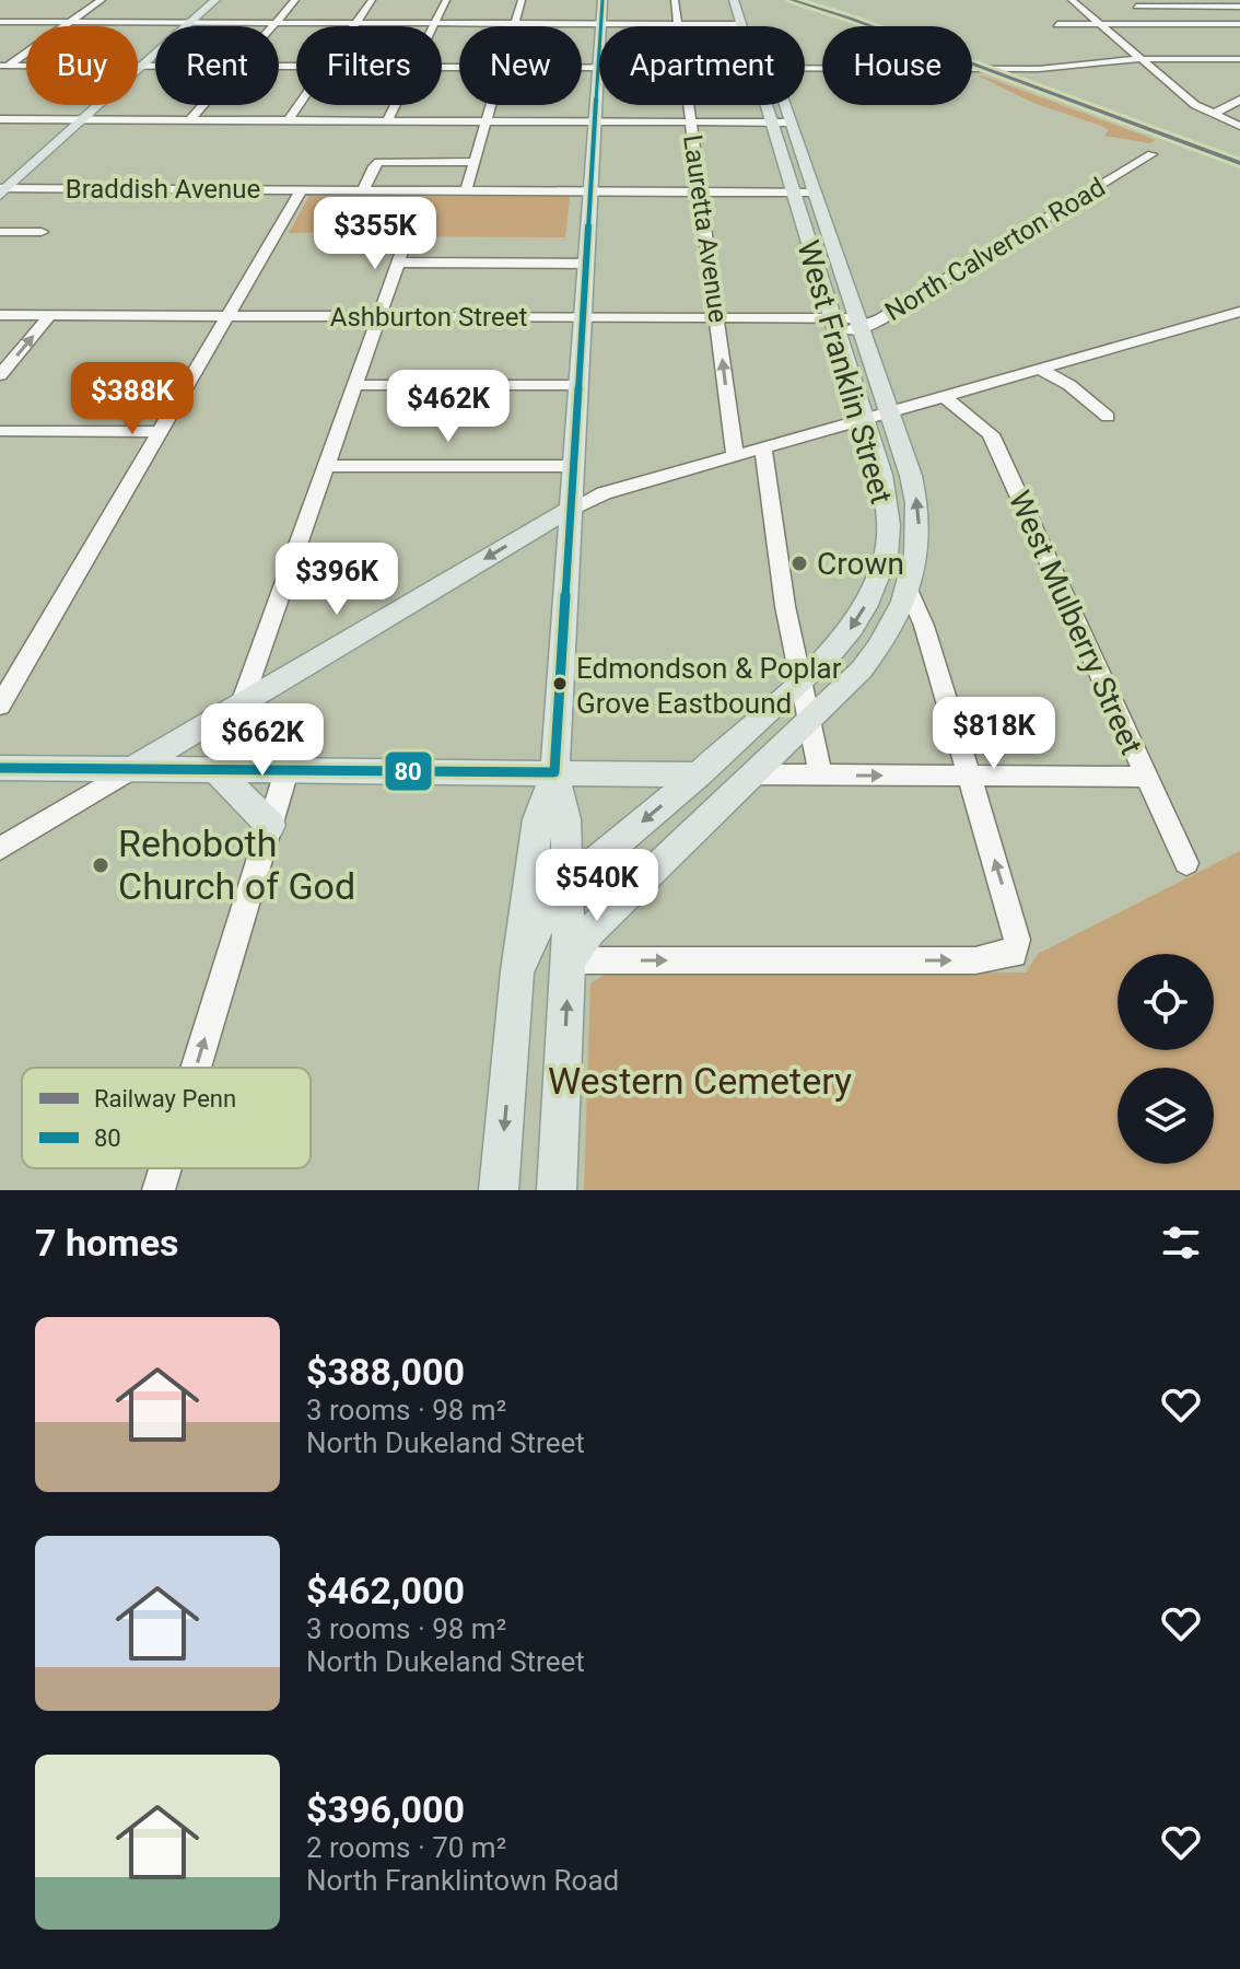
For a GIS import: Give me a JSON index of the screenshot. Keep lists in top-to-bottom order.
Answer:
{
  "streets": {
    "main road": ["West Franklin Street"],
    "street": [
      "Braddish Avenue",
      "Lauretta Avenue",
      "North Calverton Road",
      "Ashburton Street",
      "West Mulberry Street"
    ]
  },
  "crossings": [
    ["Braddish Avenue", "Lauretta Avenue"],
    ["Braddish Avenue", "West Franklin Street"],
    ["Lauretta Avenue", "Ashburton Street"],
    ["North Calverton Road", "Ashburton Street"],
    ["North Calverton Road", "West Franklin Street"],
    ["Ashburton Street", "West Franklin Street"]
  ],
  "one_way": ["Lauretta Avenue"],
  "parks": ["Western Cemetery"],
  "places": ["Crown", "Edmondson & Poplar Grove Eastbound", "Rehoboth Church of God"],
  "lines": ["rail line Penn", "transit line 80"],
  "legend": ["Railway Penn", "80"],
  "page": {
    "chip": [
      "Buy",
      "Rent",
      "Filters",
      "New",
      "Apartment",
      "House"
    ],
    "price": [
      "$355K",
      "$388K",
      "$462K",
      "$396K",
      "$818K",
      "$662K",
      "$540K"
    ],
    "heading": "7 homes",
    "list": [
      {
        "name": "$388,000",
        "note": "3 rooms · 98 m² · North Dukeland Street"
      },
      {
        "name": "$462,000",
        "note": "3 rooms · 98 m² · North Dukeland Street"
      },
      {
        "name": "$396,000",
        "note": "2 rooms · 70 m² · North Franklintown Road"
      }
    ]
  }
}
